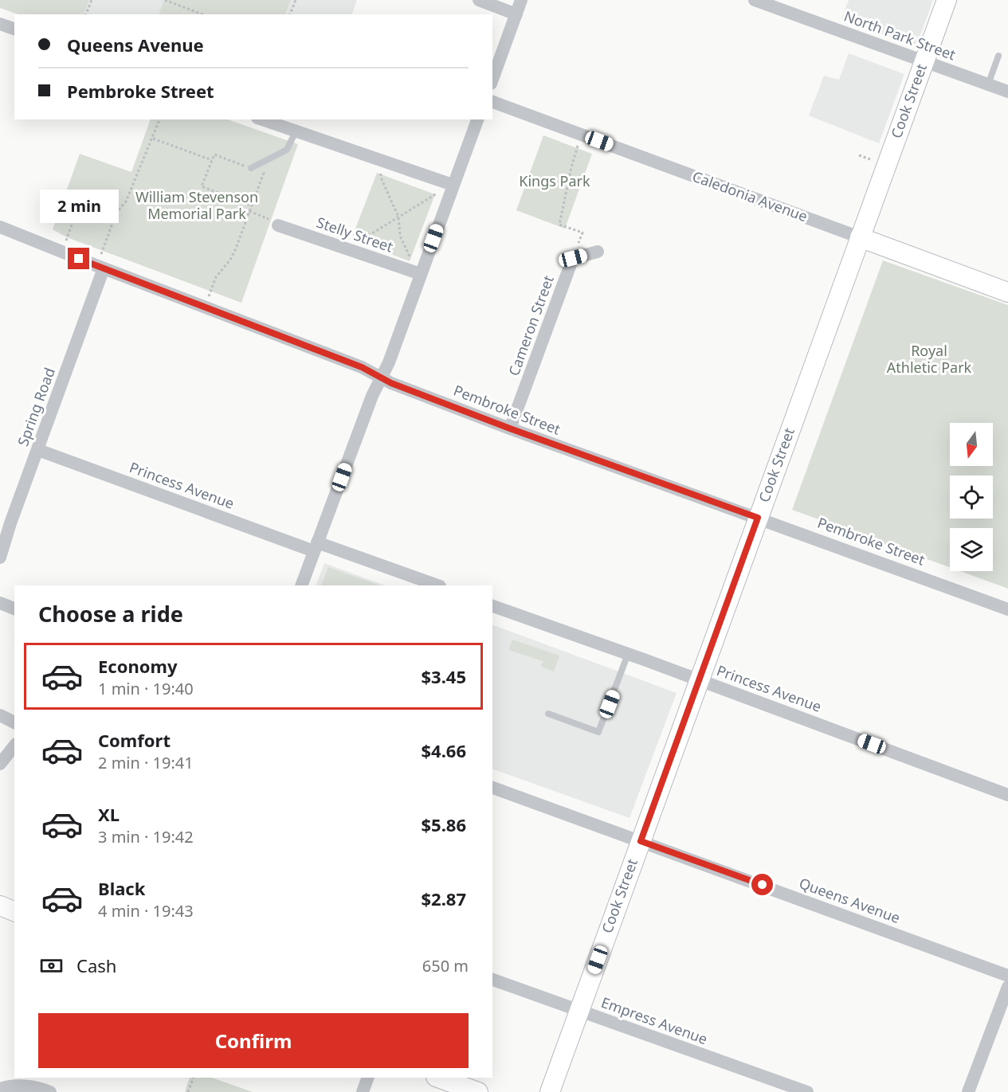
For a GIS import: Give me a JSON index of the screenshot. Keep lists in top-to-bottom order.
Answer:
{
  "streets": {
    "main road": ["Cook Street", "Caledonia Avenue"],
    "street": [
      "North Park Street",
      "Stelly Street",
      "Cameron Street",
      "Spring Road",
      "Pembroke Street",
      "Princess Avenue",
      "Queens Avenue",
      "Empress Avenue"
    ]
  },
  "crossings": [
    ["North Park Street", "Cook Street"],
    ["Cook Street", "Caledonia Avenue"],
    ["Cook Street", "Pembroke Street"],
    ["Cook Street", "Princess Avenue"],
    ["Cook Street", "Queens Avenue"],
    ["Cook Street", "Empress Avenue"],
    ["Cameron Street", "Pembroke Street"],
    ["Spring Road", "Pembroke Street"],
    ["Spring Road", "Princess Avenue"]
  ],
  "parks": ["Kings Park", "William Stevenson Memorial Park", "Royal Athletic Park"],
  "north": "bottom",
  "page": {
    "banner": ["Queens Avenue", "Pembroke Street"],
    "bubble": "2 min",
    "heading": "Choose a ride",
    "list": [
      {
        "name": "Economy",
        "note": "1 min · 19:40",
        "value": "$3.45"
      },
      {
        "name": "Comfort",
        "note": "2 min · 19:41",
        "value": "$4.66"
      },
      {
        "name": "XL",
        "note": "3 min · 19:42",
        "value": "$5.86"
      },
      {
        "name": "Black",
        "note": "4 min · 19:43",
        "value": "$2.87"
      }
    ],
    "pay": ["Cash", "650 m"],
    "buttons": "Confirm"
  }
}
